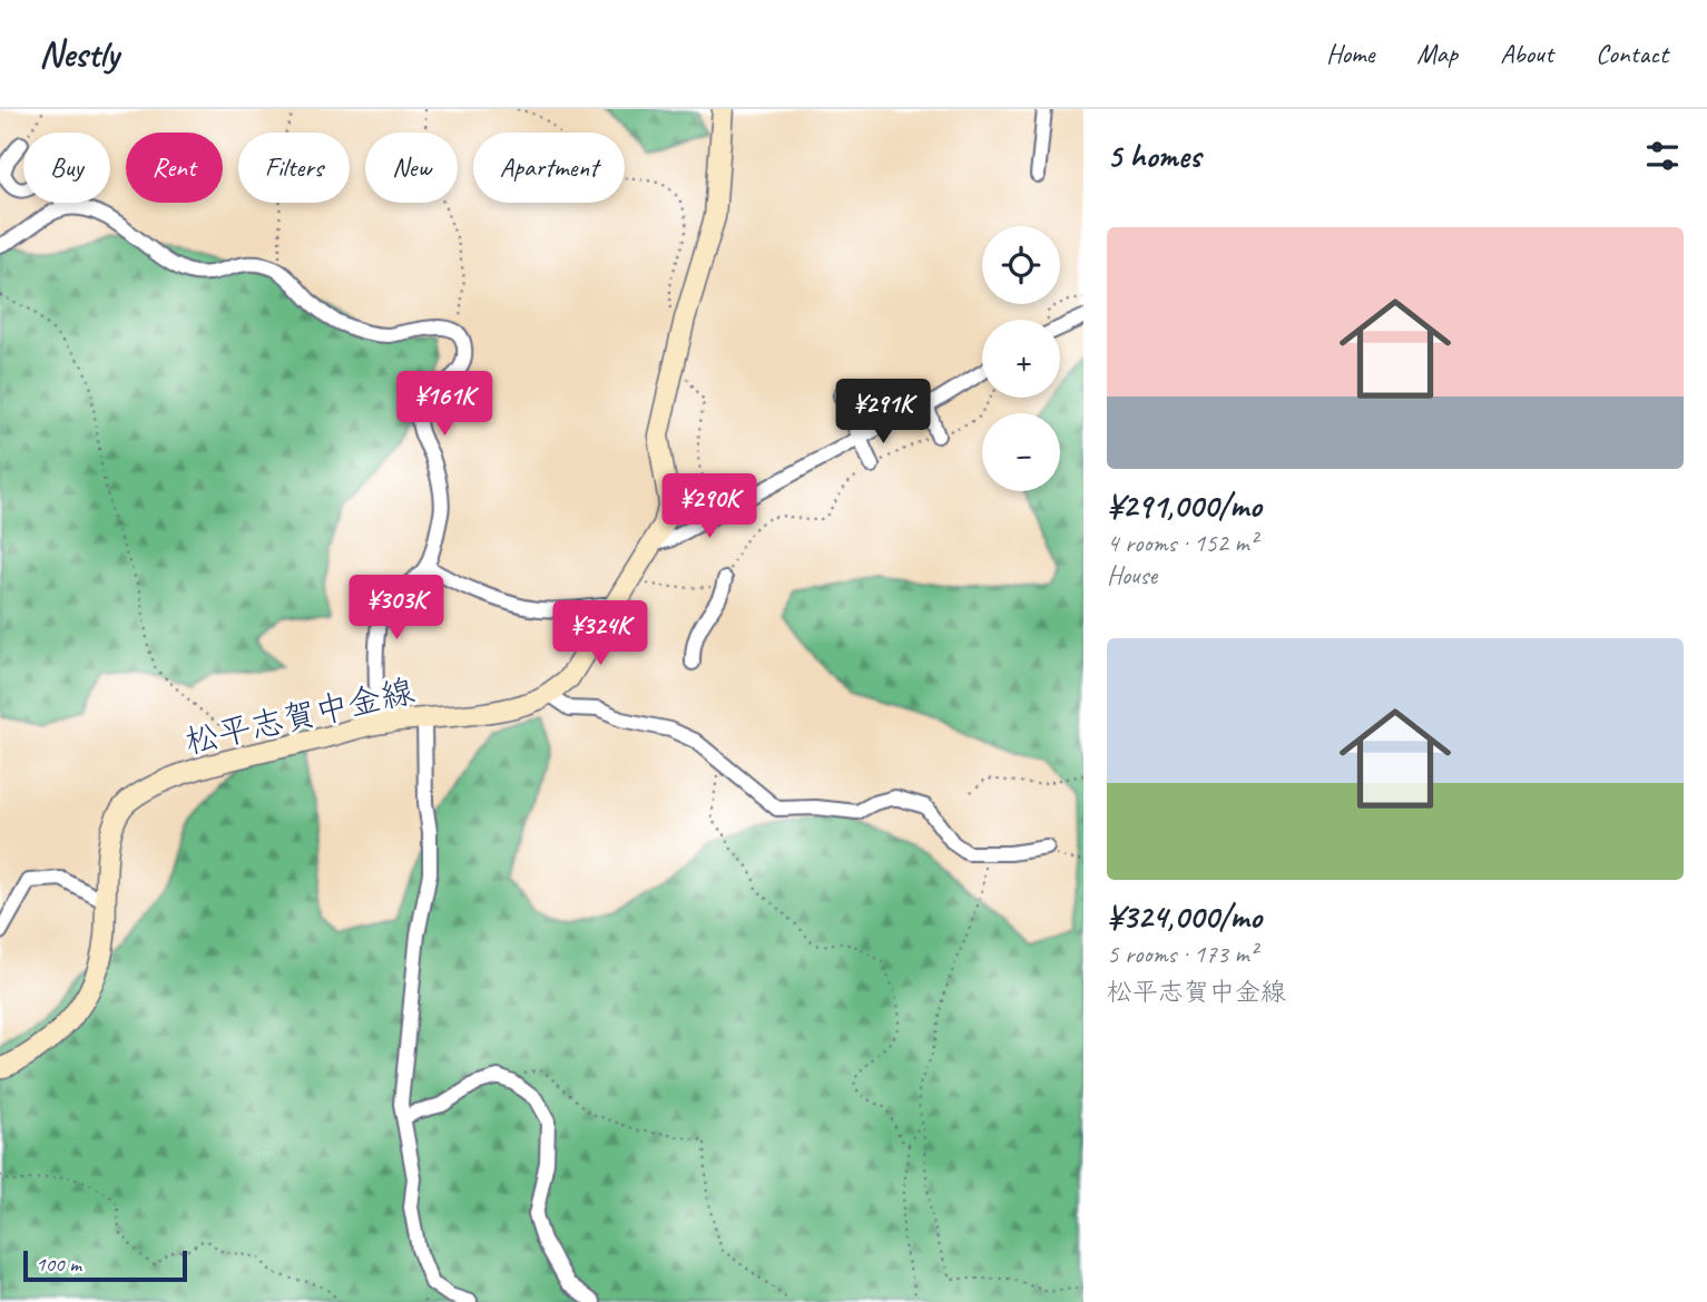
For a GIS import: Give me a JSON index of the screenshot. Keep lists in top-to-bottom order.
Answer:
{
  "streets": {
    "main road": ["松平志賀中金線"]
  },
  "scale_bar": "100 m",
  "page": {
    "header": "Nestly",
    "nav": [
      "Home",
      "Map",
      "About",
      "Contact"
    ],
    "heading": "5 homes",
    "chip": [
      "Buy",
      "Rent",
      "Filters",
      "New",
      "Apartment"
    ],
    "list": [
      {
        "name": "¥291,000/mo",
        "note": "4 rooms · 152 m² · House"
      },
      {
        "name": "¥324,000/mo",
        "note": "5 rooms · 173 m² · 松平志賀中金線"
      }
    ],
    "map_buttons": ["+", "−"],
    "price": [
      "¥161K",
      "¥291K",
      "¥290K",
      "¥303K",
      "¥324K"
    ],
    "scale": "100 m"
  }
}
